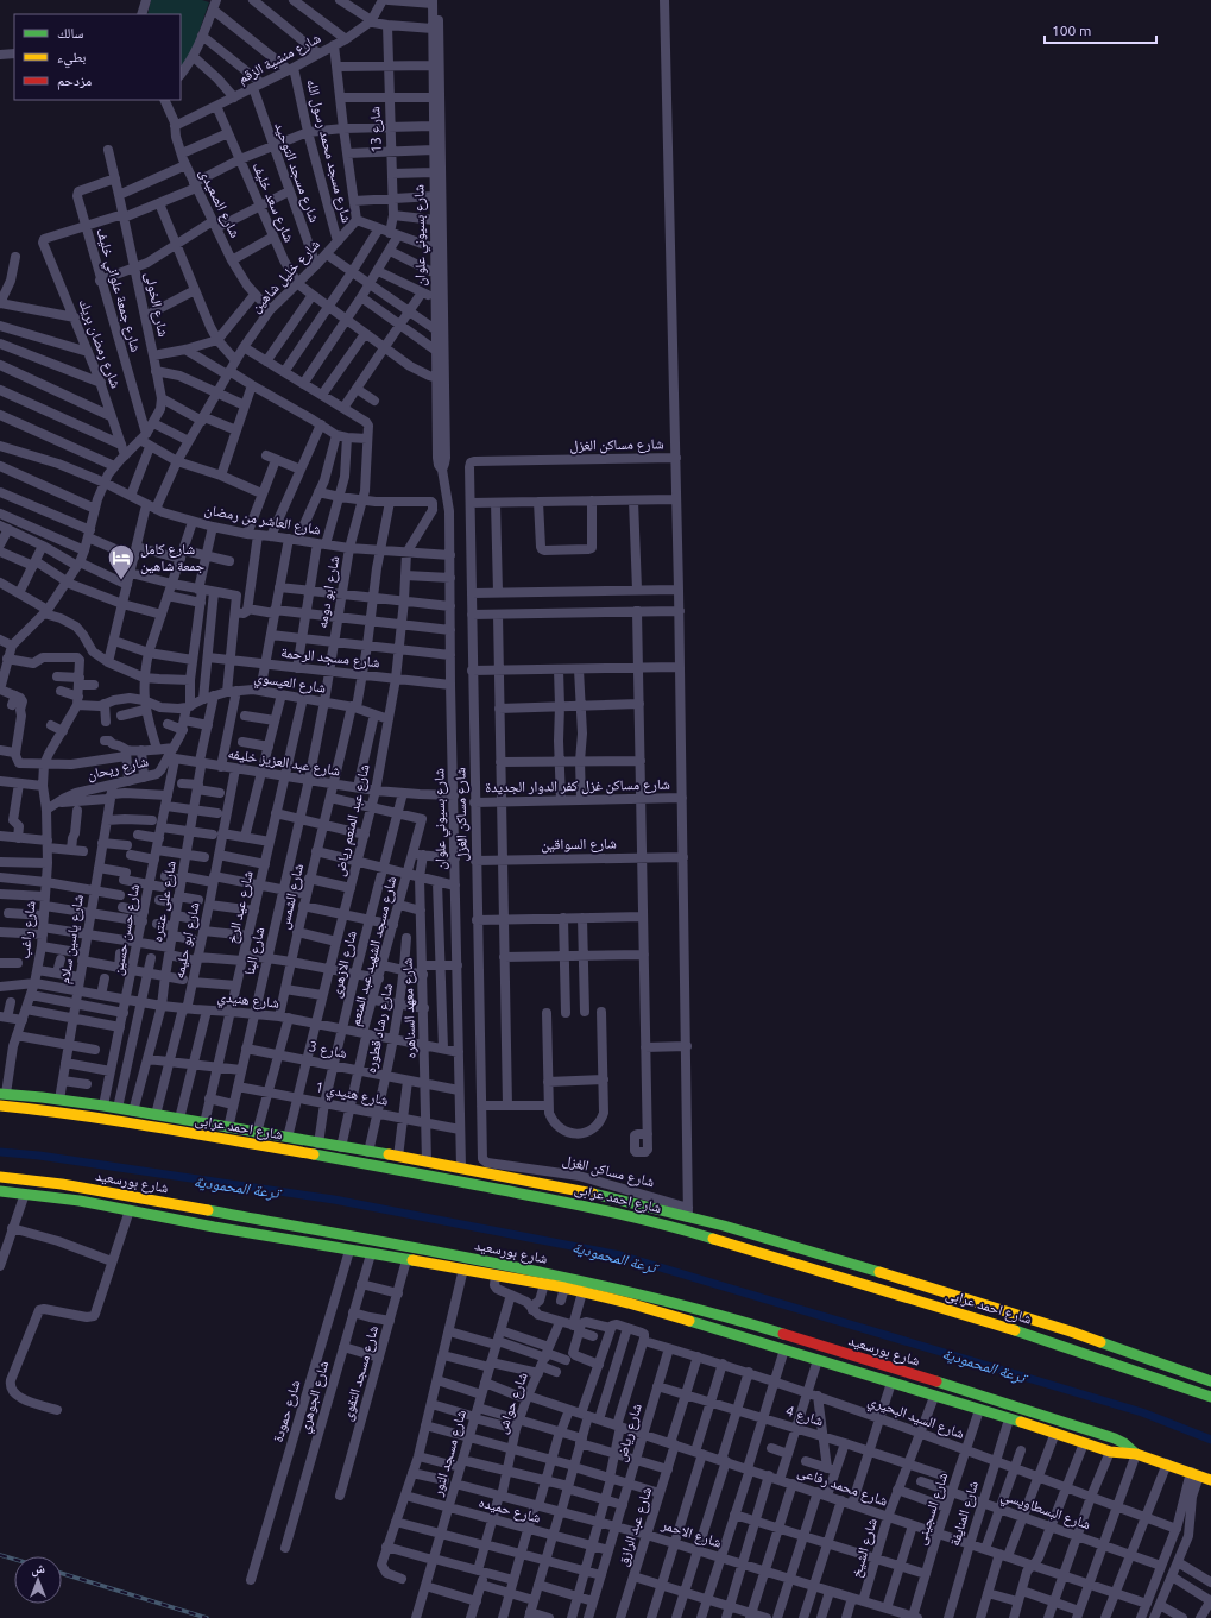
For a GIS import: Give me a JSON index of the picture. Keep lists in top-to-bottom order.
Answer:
{
  "streets": {
    "main road": ["شارع احمد عرابى", "شارع بورسعيد"],
    "street": [
      "شارع منشية الزقم",
      "شارع 13",
      "شارع مسجد محمد رسول الله",
      "شارع مسجد التوحيد",
      "شارع سعد خليف",
      "شارع الصعيدى",
      "شارع بسيوني علوان",
      "شارع خليل شاهين",
      "شارع جمعة علواني خليف",
      "شارع الخولى",
      "شارع رمضان بريك",
      "شارع مساكن الغزل",
      "شارع العاشر من رمضان",
      "شارع ابو دومه",
      "شارع مسجد الرحمة",
      "شارع العيسوي",
      "شارع عبد العزيز خليفه",
      "شارع ريحان",
      "شارع مساكن غزل كفر الدوار الجديدة",
      "شارع عبد المنعم رياض",
      "شارع السواقين",
      "شارع الشمس",
      "شارع على عنتره",
      "شارع عيد الرخ",
      "شارع راغب",
      "شارع حسن حسين",
      "شارع ياسين سلام",
      "شارع ابو حليمه",
      "شارع البنا",
      "شارع مسجد الشهيد عبد المنعم",
      "شارع الازهرى",
      "شارع هنيدي",
      "شارع معهد السناهره",
      "شارع رشاد قطوره",
      "شارع 3",
      "شارع هنيدي 1",
      "شارع مسجد التقوى",
      "شارع الجوهري",
      "شارع حواش",
      "شارع حمودة",
      "شارع 4",
      "شارع السيد البحيري",
      "شارع رياض",
      "شارع مسجد النور",
      "شارع محمد رفاعى",
      "شارع السجينى",
      "شارع حميده",
      "شارع البسطاويسي",
      "شارع المنايفة",
      "شارع عبد الرازق",
      "شارع الاحمر",
      "شارع الشيخ"
    ]
  },
  "crossings": [
    ["شارع منشية الزقم", "شارع مسجد محمد رسول الله"],
    ["شارع منشية الزقم", "شارع مسجد التوحيد"],
    ["شارع منشية الزقم", "شارع سعد خليف"],
    ["شارع منشية الزقم", "شارع الصعيدى"],
    ["شارع 13", "شارع سعد خليف"],
    ["شارع مسجد محمد رسول الله", "شارع خليل شاهين"],
    ["شارع مسجد التوحيد", "شارع خليل شاهين"],
    ["شارع سعد خليف", "شارع بسيوني علوان"],
    ["شارع سعد خليف", "شارع خليل شاهين"],
    ["شارع الصعيدى", "شارع خليل شاهين"],
    ["شارع بسيوني علوان", "شارع العاشر من رمضان"],
    ["شارع بسيوني علوان", "شارع مسجد الرحمة"],
    ["شارع بسيوني علوان", "شارع عبد العزيز خليفه"],
    ["شارع بسيوني علوان", "شارع هنيدي"],
    ["شارع بسيوني علوان", "شارع 3"],
    ["شارع بسيوني علوان", "شارع هنيدي 1"],
    ["شارع بسيوني علوان", "شارع احمد عرابى"],
    ["شارع خليل شاهين", "شارع العاشر من رمضان"],
    ["شارع جمعة علواني خليف", "شارع الخولى"],
    ["شارع جمعة علواني خليف", "شارع رمضان بريك"],
    ["شارع الخولى", "شارع رمضان بريك"],
    ["شارع الخولى", "شارع العاشر من رمضان"],
    ["شارع مساكن الغزل", "شارع مساكن غزل كفر الدوار الجديدة"],
    ["شارع مساكن الغزل", "شارع السواقين"],
    ["شارع مساكن الغزل", "شارع احمد عرابى"],
    ["شارع العاشر من رمضان", "شارع ابو دومه"],
    ["شارع العاشر من رمضان", "شارع ريحان"],
    ["شارع العاشر من رمضان", "شارع عبد المنعم رياض"],
    ["شارع العاشر من رمضان", "شارع الشمس"],
    ["شارع ابو دومه", "شارع مسجد الرحمة"],
    ["شارع ابو دومه", "شارع العيسوي"],
    ["شارع ابو دومه", "شارع عبد العزيز خليفه"],
    ["شارع ابو دومه", "شارع البنا"],
    ["شارع مسجد الرحمة", "شارع عبد المنعم رياض"],
    ["شارع مسجد الرحمة", "شارع الشمس"],
    ["شارع العيسوي", "شارع ريحان"],
    ["شارع العيسوي", "شارع عبد المنعم رياض"],
    ["شارع العيسوي", "شارع الشمس"],
    ["شارع العيسوي", "شارع على عنتره"],
    ["شارع العيسوي", "شارع عيد الرخ"],
    ["شارع عبد العزيز خليفه", "شارع ريحان"],
    ["شارع عبد العزيز خليفه", "شارع عبد المنعم رياض"],
    ["شارع عبد العزيز خليفه", "شارع الشمس"],
    ["شارع عبد العزيز خليفه", "شارع على عنتره"],
    ["شارع عبد العزيز خليفه", "شارع عيد الرخ"],
    ["شارع عبد العزيز خليفه", "شارع حسن حسين"],
    ["شارع عبد العزيز خليفه", "شارع ابو حليمه"],
    ["شارع عبد العزيز خليفه", "شارع البنا"],
    ["شارع عبد العزيز خليفه", "شارع الازهرى"],
    ["شارع ريحان", "شارع راغب"],
    ["شارع ريحان", "شارع حسن حسين"],
    ["شارع ريحان", "شارع ياسين سلام"],
    ["شارع عبد المنعم رياض", "شارع هنيدي"],
    ["شارع عبد المنعم رياض", "شارع 3"],
    ["شارع عبد المنعم رياض", "شارع هنيدي 1"],
    ["شارع عبد المنعم رياض", "شارع احمد عرابى"],
    ["شارع الشمس", "شارع هنيدي"],
    ["شارع الشمس", "شارع 3"],
    ["شارع الشمس", "شارع هنيدي 1"],
    ["شارع الشمس", "شارع احمد عرابى"],
    ["شارع على عنتره", "شارع هنيدي"],
    ["شارع على عنتره", "شارع احمد عرابى"],
    ["شارع عيد الرخ", "شارع هنيدي"],
    ["شارع عيد الرخ", "شارع احمد عرابى"],
    ["شارع راغب", "شارع هنيدي"],
    ["شارع راغب", "شارع احمد عرابى"],
    ["شارع حسن حسين", "شارع هنيدي"],
    ["شارع حسن حسين", "شارع احمد عرابى"],
    ["شارع ياسين سلام", "شارع هنيدي"],
    ["شارع ياسين سلام", "شارع احمد عرابى"],
    ["شارع ابو حليمه", "شارع هنيدي"],
    ["شارع ابو حليمه", "شارع احمد عرابى"],
    ["شارع البنا", "شارع هنيدي"],
    ["شارع البنا", "شارع 3"],
    ["شارع البنا", "شارع هنيدي 1"],
    ["شارع البنا", "شارع احمد عرابى"],
    ["شارع مسجد الشهيد عبد المنعم", "شارع الازهرى"],
    ["شارع مسجد الشهيد عبد المنعم", "شارع هنيدي"],
    ["شارع مسجد الشهيد عبد المنعم", "شارع معهد السناهره"],
    ["شارع مسجد الشهيد عبد المنعم", "شارع 3"],
    ["شارع مسجد الشهيد عبد المنعم", "شارع هنيدي 1"],
    ["شارع مسجد الشهيد عبد المنعم", "شارع احمد عرابى"],
    ["شارع الازهرى", "شارع هنيدي"],
    ["شارع الازهرى", "شارع 3"],
    ["شارع الازهرى", "شارع هنيدي 1"],
    ["شارع الازهرى", "شارع احمد عرابى"],
    ["شارع هنيدي", "شارع معهد السناهره"],
    ["شارع هنيدي", "شارع رشاد قطوره"],
    ["شارع معهد السناهره", "شارع 3"],
    ["شارع معهد السناهره", "شارع هنيدي 1"],
    ["شارع معهد السناهره", "شارع احمد عرابى"],
    ["شارع رشاد قطوره", "شارع 3"],
    ["شارع رشاد قطوره", "شارع هنيدي 1"],
    ["شارع رشاد قطوره", "شارع احمد عرابى"],
    ["شارع بورسعيد", "شارع مسجد التقوى"],
    ["شارع بورسعيد", "شارع الجوهري"],
    ["شارع بورسعيد", "شارع حمودة"],
    ["شارع بورسعيد", "شارع السجينى"],
    ["شارع بورسعيد", "شارع المنايفة"],
    ["شارع بورسعيد", "شارع الشيخ"],
    ["شارع حواش", "شارع محمد رفاعى"],
    ["شارع حواش", "شارع حميده"],
    ["شارع حواش", "شارع الاحمر"],
    ["شارع 4", "شارع رياض"],
    ["شارع 4", "شارع عبد الرازق"],
    ["شارع 4", "شارع الشيخ"],
    ["شارع السيد البحيري", "شارع رياض"],
    ["شارع السيد البحيري", "شارع السجينى"],
    ["شارع السيد البحيري", "شارع المنايفة"],
    ["شارع السيد البحيري", "شارع عبد الرازق"],
    ["شارع السيد البحيري", "شارع الشيخ"],
    ["شارع رياض", "شارع محمد رفاعى"],
    ["شارع رياض", "شارع حميده"],
    ["شارع رياض", "شارع الاحمر"],
    ["شارع مسجد النور", "شارع محمد رفاعى"],
    ["شارع مسجد النور", "شارع حميده"],
    ["شارع مسجد النور", "شارع الاحمر"],
    ["شارع محمد رفاعى", "شارع السجينى"],
    ["شارع محمد رفاعى", "شارع المنايفة"],
    ["شارع محمد رفاعى", "شارع عبد الرازق"],
    ["شارع محمد رفاعى", "شارع الشيخ"],
    ["شارع السجينى", "شارع البسطاويسي"],
    ["شارع السجينى", "شارع الاحمر"],
    ["شارع البسطاويسي", "شارع المنايفة"],
    ["شارع عبد الرازق", "شارع الاحمر"],
    ["شارع الاحمر", "شارع الشيخ"]
  ],
  "water": ["ترعة المحمودية"],
  "places": {
    "hotel": ["شارع كامل جمعة شاهين"]
  },
  "legend": ["سالك", "بطيء", "مزدحم"],
  "scale_bar": "100 m",
  "north": "top"
}
